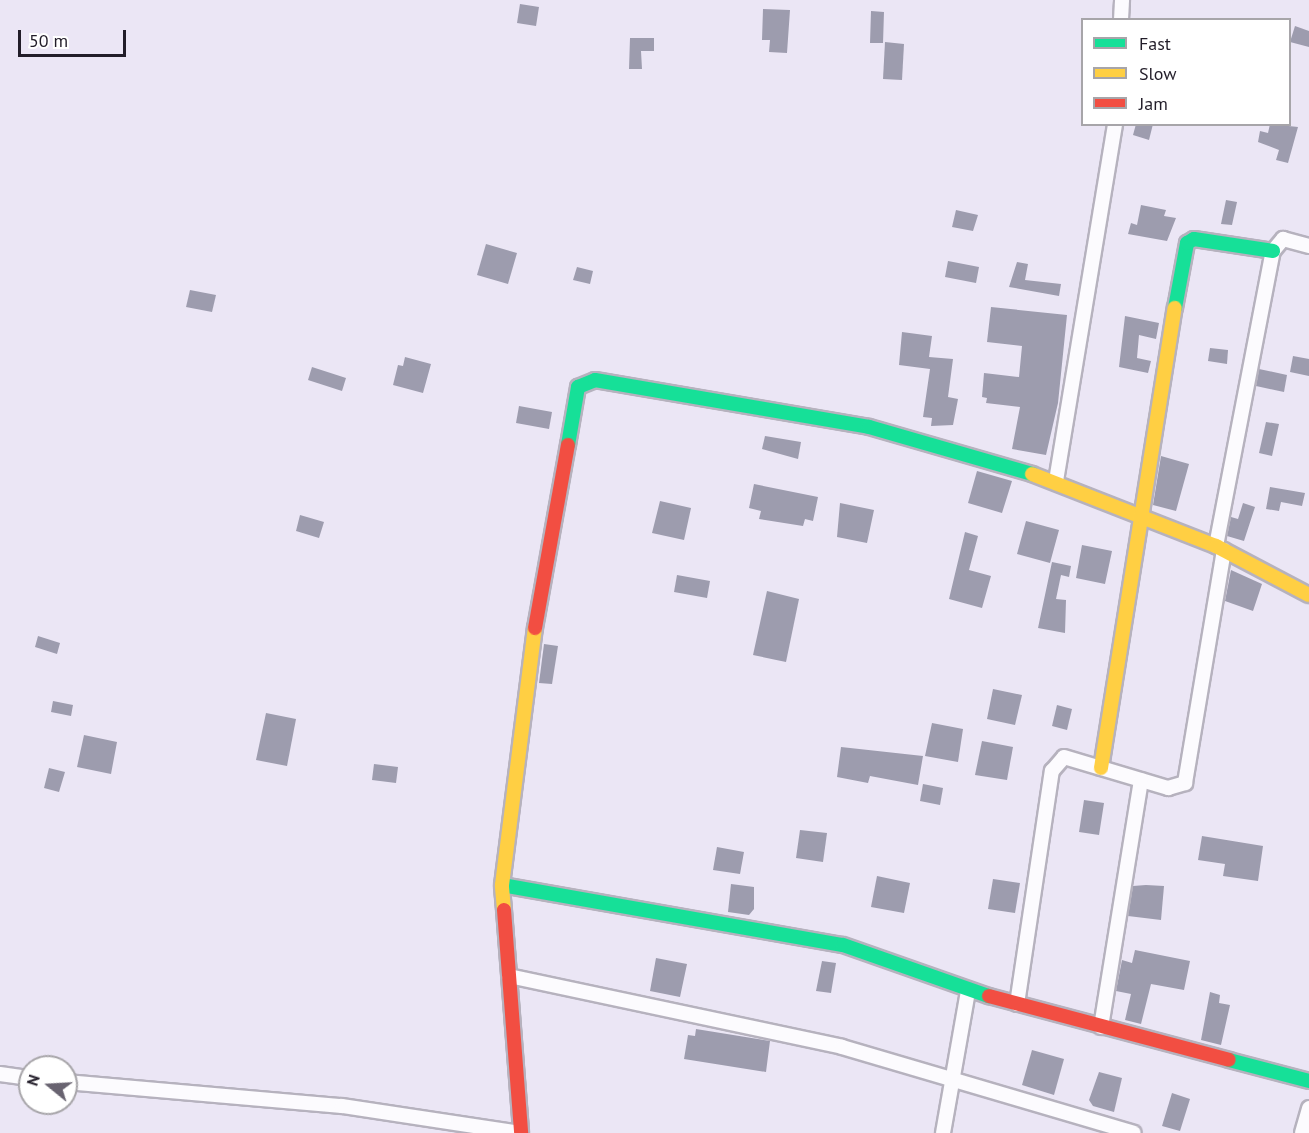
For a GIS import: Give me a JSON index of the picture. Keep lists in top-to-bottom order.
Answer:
{
  "legend": ["Fast", "Slow", "Jam"],
  "scale_bar": "50 m",
  "north": "left"
}
